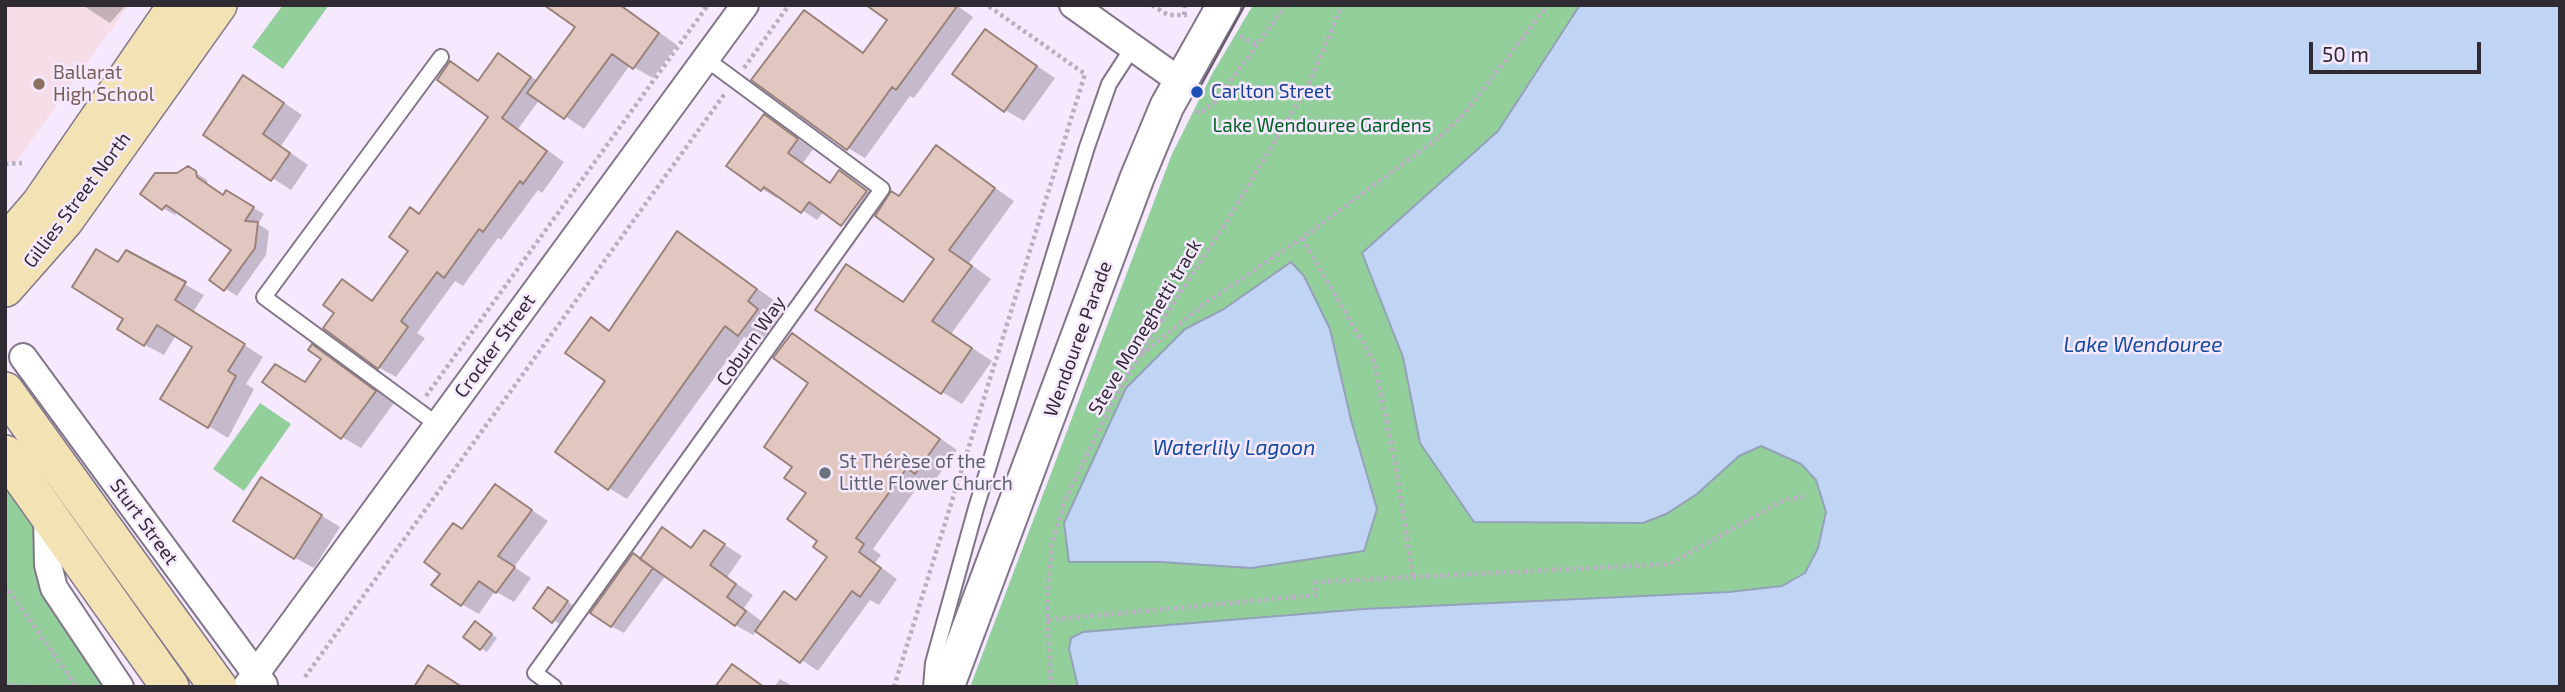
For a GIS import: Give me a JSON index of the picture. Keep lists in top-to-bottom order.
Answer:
{
  "streets": {
    "main road": ["Gillies Street North", "Sturt Street"],
    "street": ["Wendouree Parade", "Crocker Street"],
    "lane": ["Coburn Way"],
    "path": ["Steve Moneghetti track"]
  },
  "crossings": [
    ["Coburn Way", "Crocker Street"],
    ["Crocker Street", "Sturt Street"]
  ],
  "water": ["Lake Wendouree", "Waterlily Lagoon"],
  "parks": ["Lake Wendouree Gardens"],
  "places": ["Ballarat High School", "Carlton Street", "St Thérèse of the Little Flower Church"],
  "scale_bar": "50 m"
}
